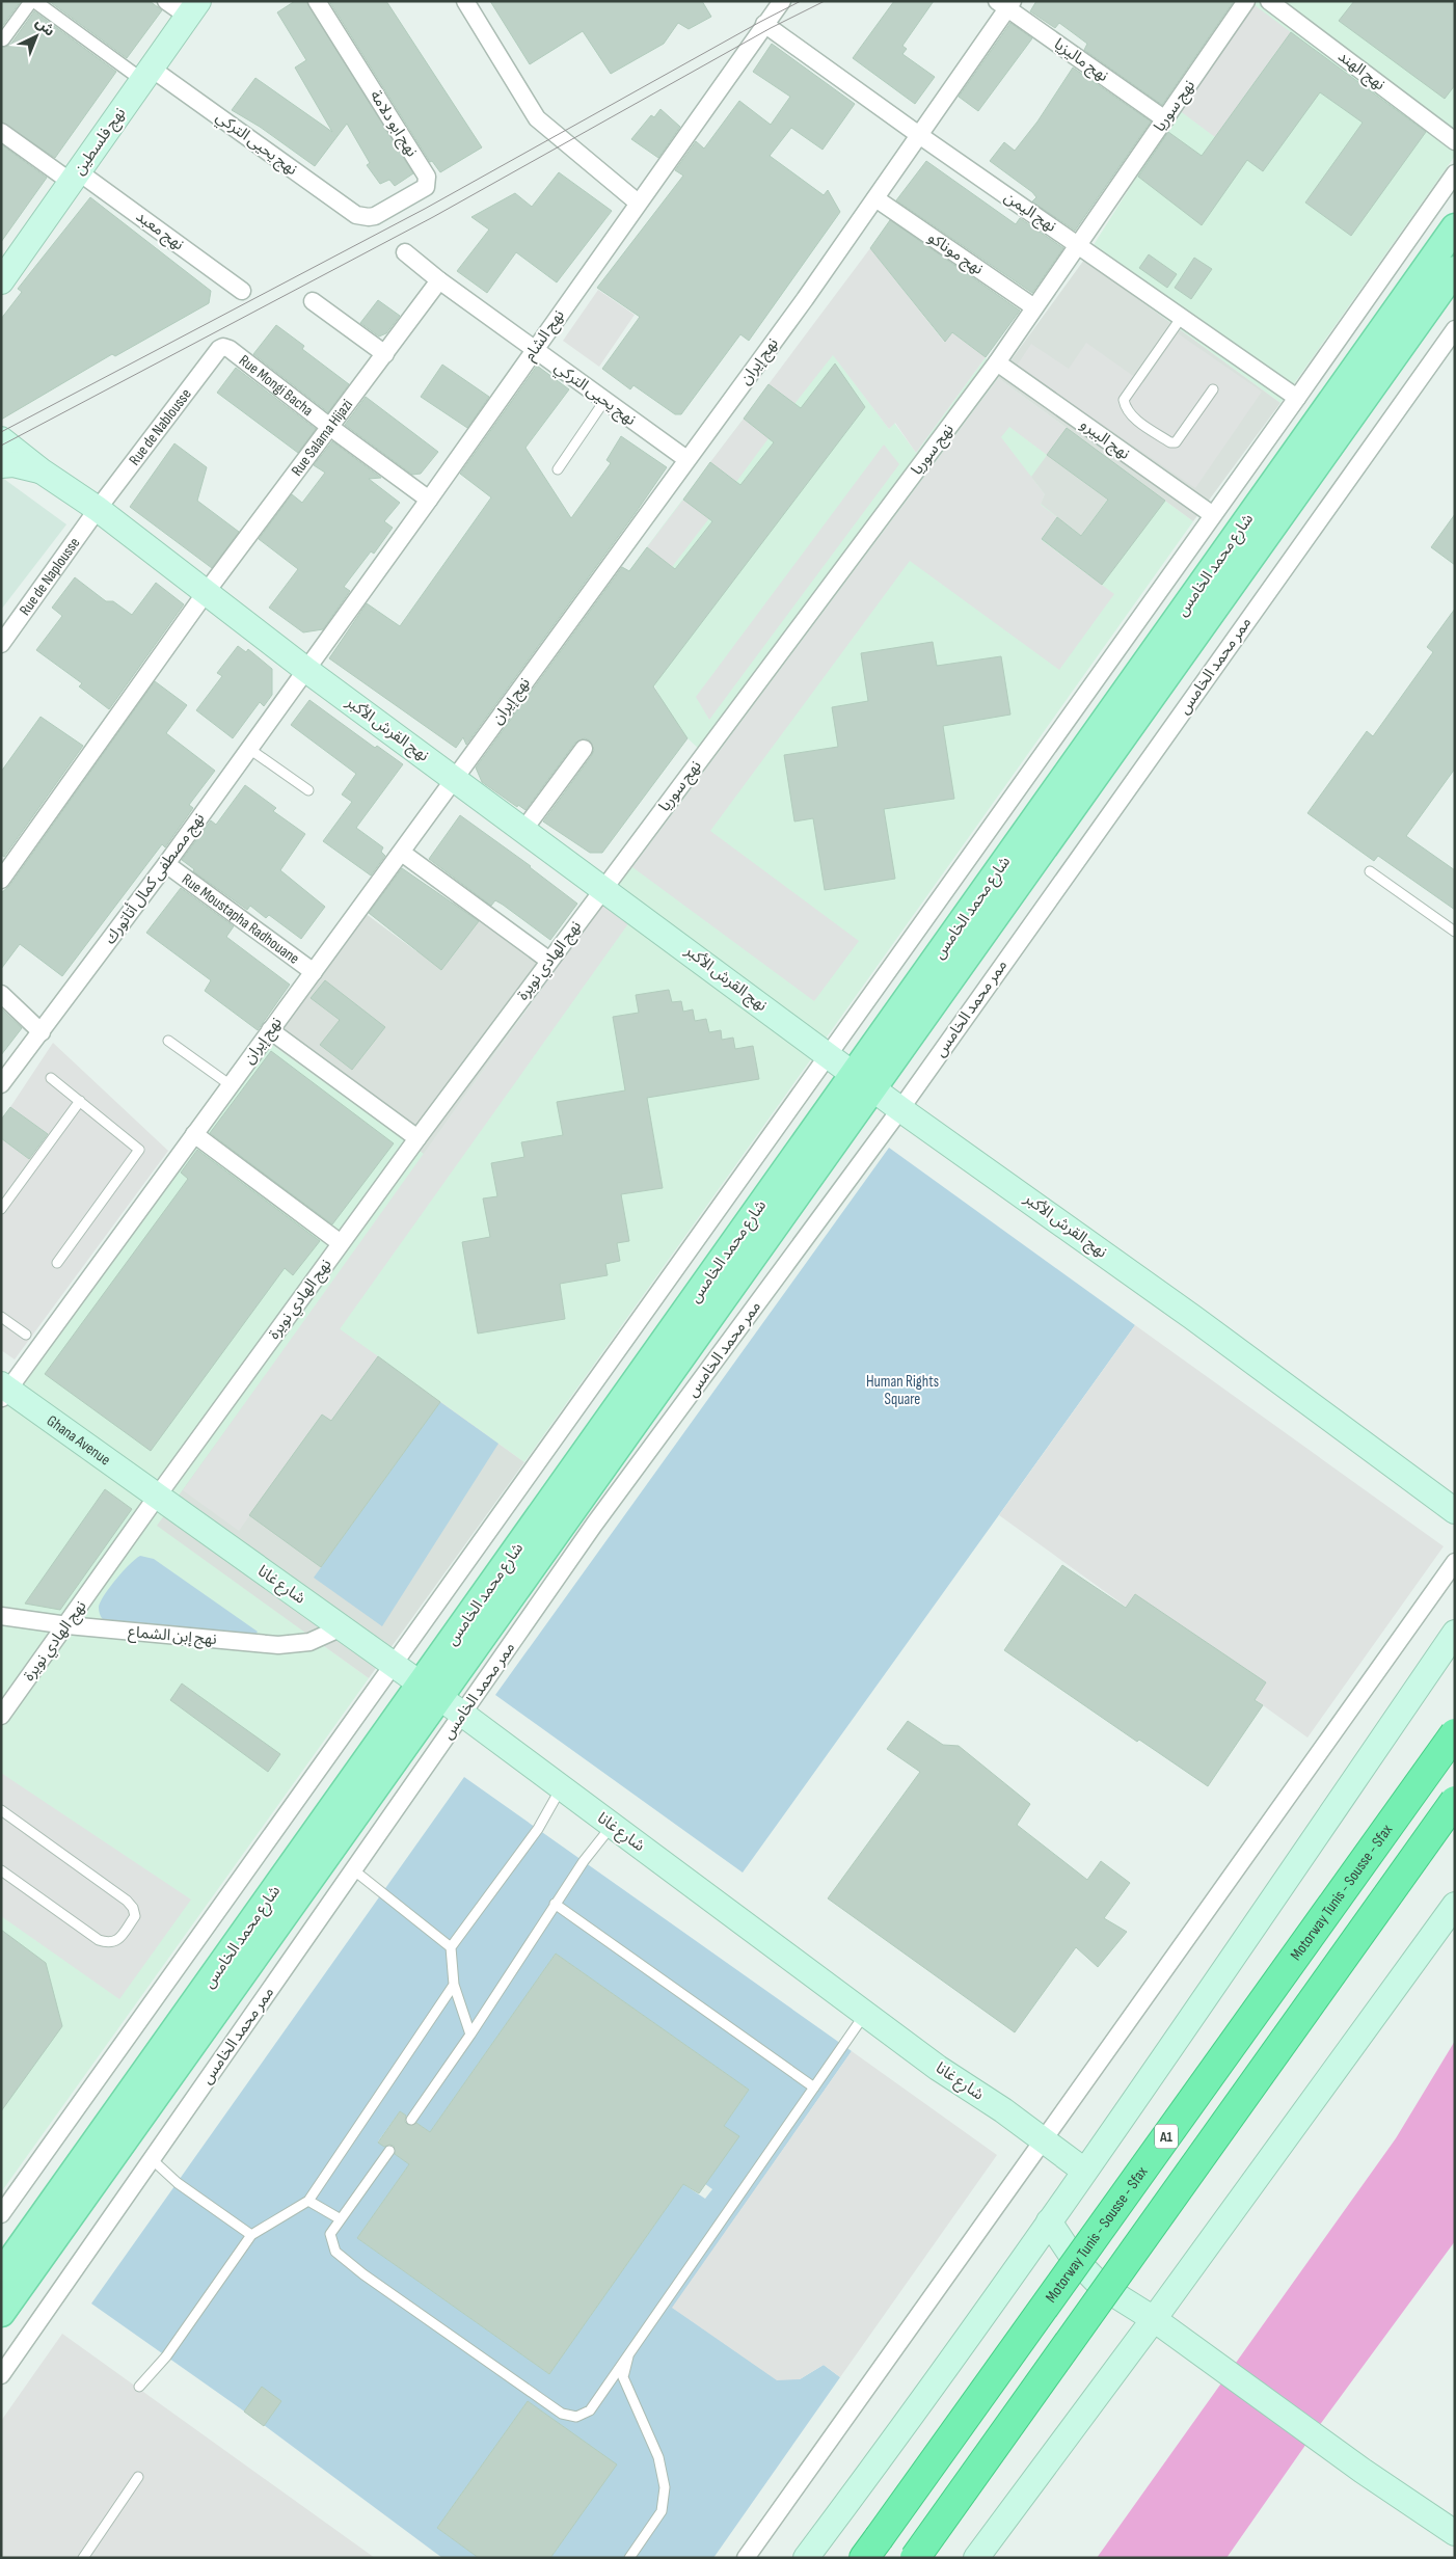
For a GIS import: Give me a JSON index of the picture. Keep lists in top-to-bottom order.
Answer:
{
  "streets": {
    "highway": ["Motorway Tunis - Sousse - Sfax", "A1"],
    "main road": [
      "نهج فلسطين",
      "شارع محمد الخامس",
      "نهج القرش الأكبر",
      "Ghana Avenue",
      "شارع غانا"
    ],
    "street": [
      "نهج ماليزيا",
      "نهج الهند",
      "نهج سوريا",
      "نهج ابو دلامة",
      "نهج يحيى التركي",
      "نهج اليمن",
      "نهج معبد",
      "نهج موناكو",
      "نهج الشام",
      "نهج إيران",
      "Rue Mongi Bacha",
      "Rue de Nablousse",
      "Rue Salama Hijazi",
      "نهج البيرو",
      "Rue de Naplousse",
      "ممر محمد الخامس",
      "نهج مصطفى كمال أتاتورك",
      "Rue Moustapha Radhouane",
      "نهج الهادي نويرة",
      "نهج إبن الشماع"
    ]
  },
  "crossings": [
    ["نهج ماليزيا", "نهج سوريا"],
    ["نهج ماليزيا", "نهج إيران"],
    ["نهج سوريا", "نهج اليمن"],
    ["نهج سوريا", "نهج موناكو"],
    ["نهج سوريا", "نهج البيرو"],
    ["نهج سوريا", "نهج القرش الأكبر"],
    ["نهج سوريا", "نهج الهادي نويرة"],
    ["نهج ابو دلامة", "نهج يحيى التركي"],
    ["نهج فلسطين", "نهج يحيى التركي"],
    ["نهج فلسطين", "نهج معبد"],
    ["نهج يحيى التركي", "نهج الشام"],
    ["نهج يحيى التركي", "نهج إيران"],
    ["نهج يحيى التركي", "Rue Salama Hijazi"],
    ["نهج اليمن", "نهج الشام"],
    ["نهج اليمن", "نهج إيران"],
    ["نهج اليمن", "شارع محمد الخامس"],
    ["نهج موناكو", "نهج إيران"],
    ["نهج الشام", "Rue Mongi Bacha"],
    ["نهج الشام", "نهج القرش الأكبر"],
    ["نهج الشام", "نهج مصطفى كمال أتاتورك"],
    ["نهج إيران", "نهج القرش الأكبر"],
    ["نهج إيران", "Rue Moustapha Radhouane"],
    ["نهج إيران", "Ghana Avenue"],
    ["Rue Mongi Bacha", "Rue de Nablousse"],
    ["Rue Mongi Bacha", "Rue Salama Hijazi"],
    ["Rue de Nablousse", "Rue de Naplousse"],
    ["Rue de Nablousse", "نهج القرش الأكبر"],
    ["Rue Salama Hijazi", "نهج القرش الأكبر"],
    ["نهج البيرو", "شارع محمد الخامس"],
    ["شارع محمد الخامس", "نهج القرش الأكبر"],
    ["شارع محمد الخامس", "شارع غانا"],
    ["Rue de Naplousse", "نهج القرش الأكبر"],
    ["ممر محمد الخامس", "نهج القرش الأكبر"],
    ["ممر محمد الخامس", "شارع غانا"],
    ["نهج القرش الأكبر", "نهج مصطفى كمال أتاتورك"],
    ["نهج القرش الأكبر", "نهج الهادي نويرة"],
    ["نهج مصطفى كمال أتاتورك", "Rue Moustapha Radhouane"],
    ["نهج الهادي نويرة", "Ghana Avenue"],
    ["نهج الهادي نويرة", "شارع غانا"],
    ["نهج الهادي نويرة", "نهج إبن الشماع"],
    ["Ghana Avenue", "شارع غانا"],
    ["شارع غانا", "نهج إبن الشماع"]
  ],
  "parks": ["Human Rights Square"],
  "north": "top right"
}
